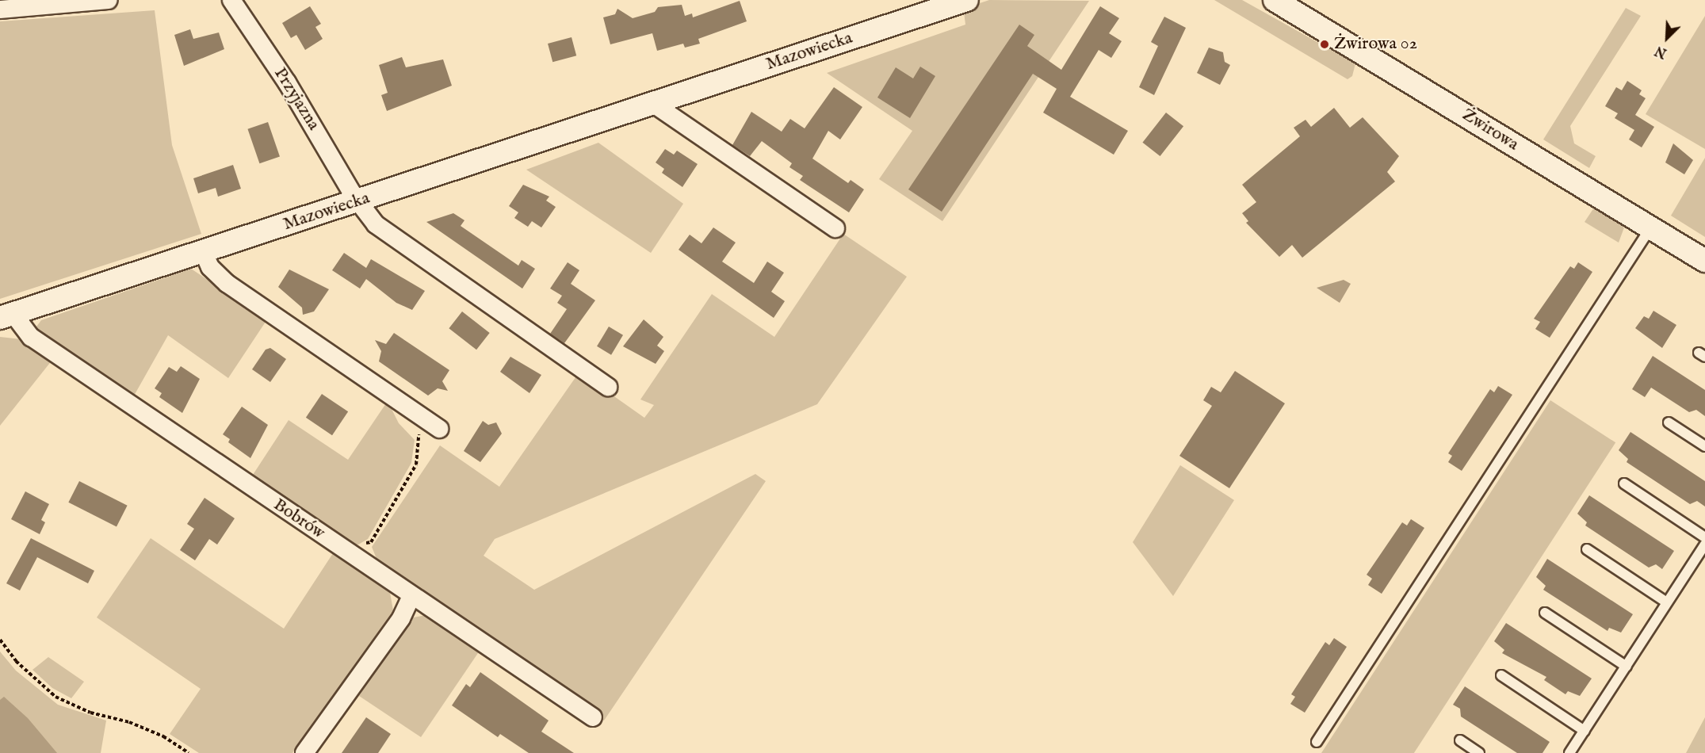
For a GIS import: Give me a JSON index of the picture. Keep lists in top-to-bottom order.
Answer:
{
  "streets": {
    "street": [
      "Mazowiecka",
      "Przyjazna",
      "Żwirowa",
      "Bobrów"
    ]
  },
  "crossings": [
    ["Mazowiecka", "Przyjazna"],
    ["Mazowiecka", "Bobrów"]
  ],
  "places": ["Żwirowa 02"],
  "north": "bottom left"
}
